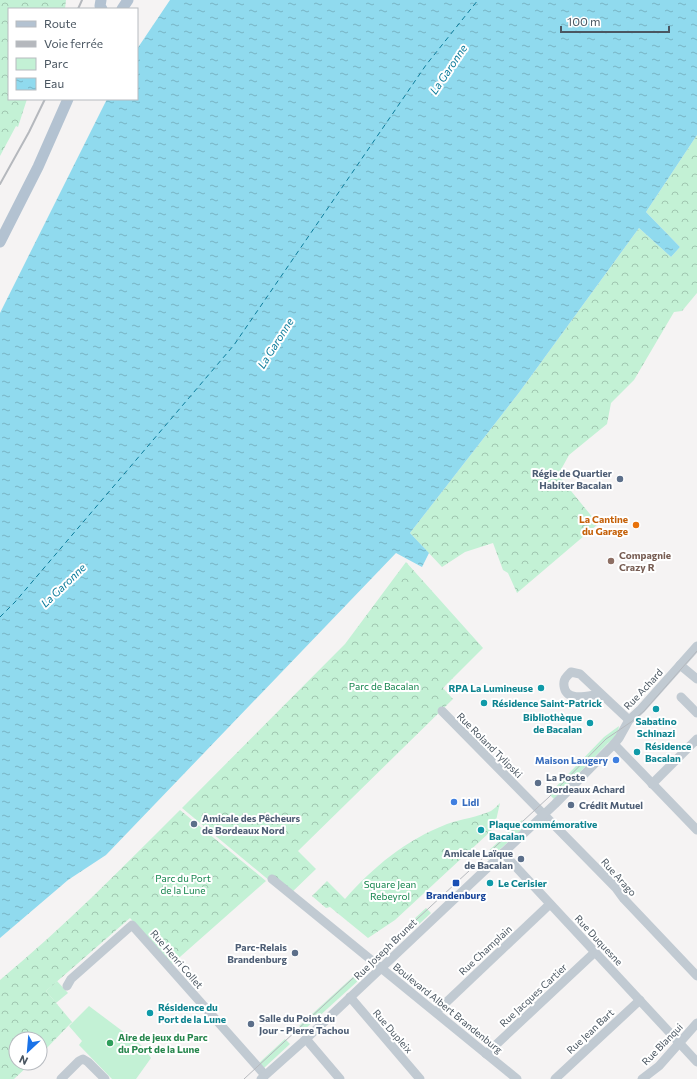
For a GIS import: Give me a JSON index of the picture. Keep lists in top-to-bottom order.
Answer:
{
  "streets": {
    "street": [
      "Rue Achard",
      "Rue Roland Tylipski",
      "Rue Arago",
      "Rue Duquesne",
      "Rue Joseph Brunet",
      "Rue Champlain",
      "Rue Henri Collet",
      "Rue Jacques Cartier",
      "Boulevard Albert Brandenburg",
      "Rue Dupleix",
      "Rue Jean Bart",
      "Rue Blanqui"
    ]
  },
  "crossings": [
    ["Rue Achard", "Rue Arago"],
    ["Rue Achard", "Rue Joseph Brunet"],
    ["Rue Roland Tylipski", "Rue Arago"],
    ["Rue Duquesne", "Rue Joseph Brunet"],
    ["Rue Duquesne", "Rue Champlain"],
    ["Rue Duquesne", "Rue Jacques Cartier"],
    ["Rue Duquesne", "Rue Jean Bart"],
    ["Rue Duquesne", "Rue Blanqui"],
    ["Rue Joseph Brunet", "Rue Henri Collet"],
    ["Rue Joseph Brunet", "Boulevard Albert Brandenburg"],
    ["Rue Joseph Brunet", "Rue Dupleix"],
    ["Rue Champlain", "Boulevard Albert Brandenburg"],
    ["Rue Jacques Cartier", "Boulevard Albert Brandenburg"]
  ],
  "water": ["La Garonne"],
  "parks": ["Parc de Bacalan", "Parc du Port de la Lune", "Square Jean Rebeyrol"],
  "places": {
    "other": [
      "Régie de Quartier Habiter Bacalan",
      "La Cantine du Garage",
      "Compagnie Crazy R",
      "RPA La Lumineuse",
      "Résidence Saint-Patrick",
      "Sabatino Schinazi",
      "Bibliothèque de Bacalan",
      "Résidence Bacalan",
      "Maison Laugery",
      "La Poste Bordeaux Achard",
      "Lidl",
      "Crédit Mutuel",
      "Amicale des Pêcheurs de Bordeaux Nord",
      "Plaque commémorative Bacalan",
      "Amicale Laïque de Bacalan",
      "Le Cerisier",
      "Parc-Relais Brandenburg",
      "Résidence du Port de la Lune",
      "Salle du Point du Jour - Pierre Tachou",
      "Aire de jeux du Parc du Port de la Lune"
    ],
    "transit": ["Brandenburg"]
  },
  "legend": [
    "Route",
    "Voie ferrée",
    "Parc",
    "Eau"
  ],
  "scale_bar": "100 m",
  "north": "bottom left"
}
